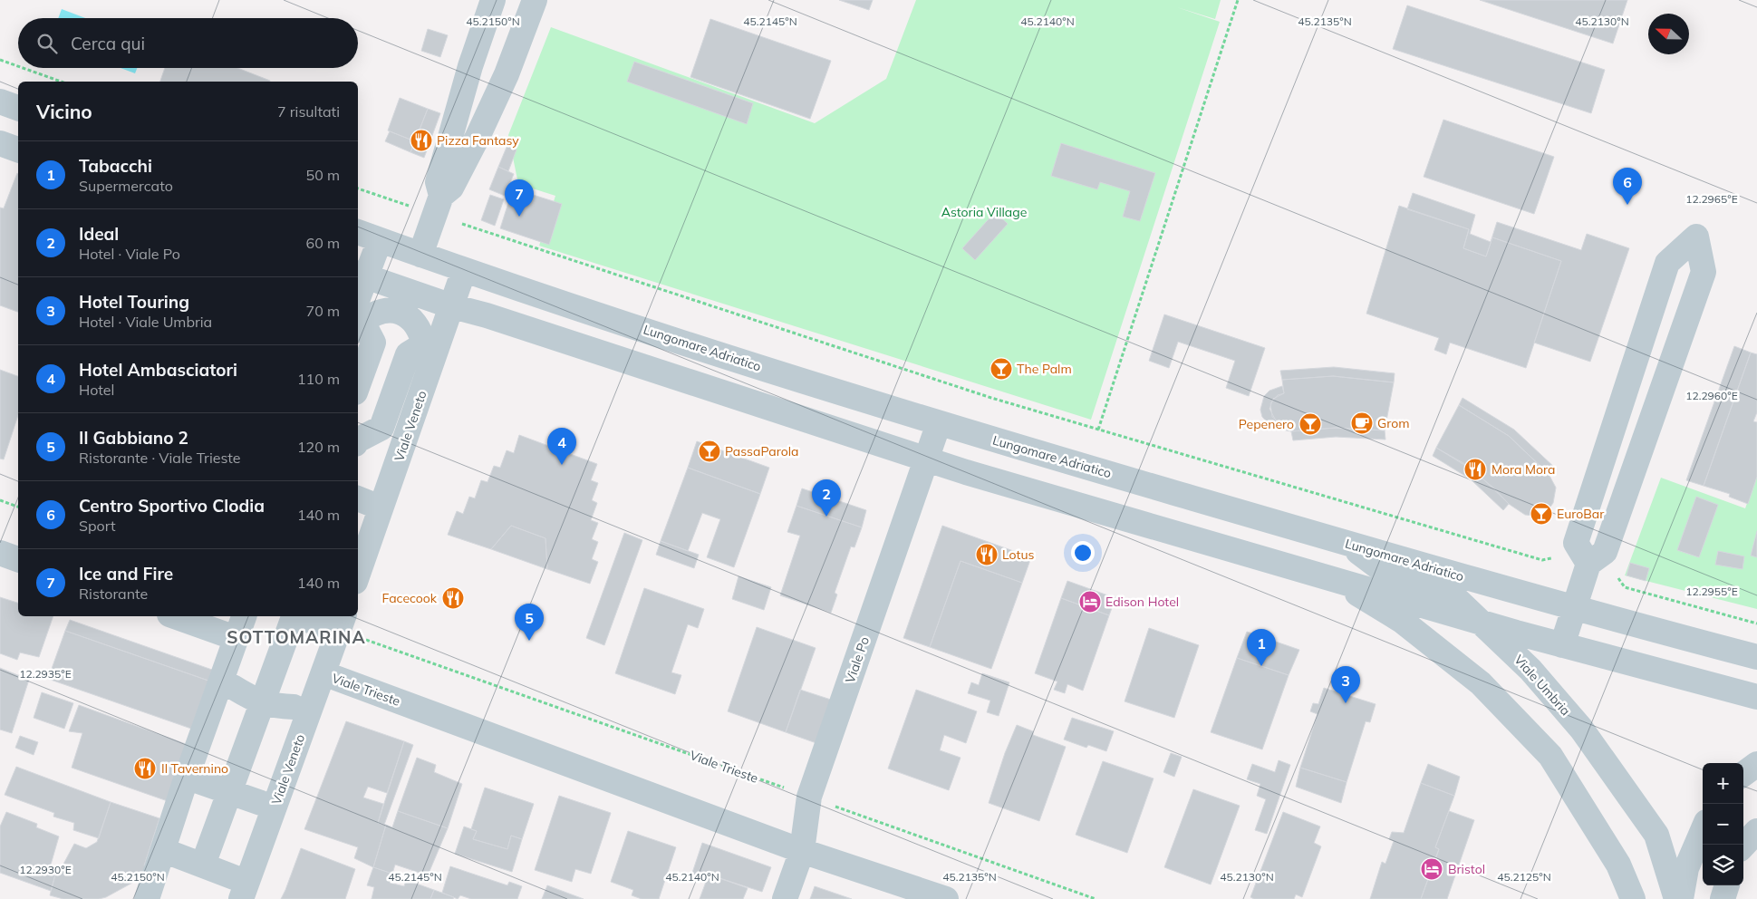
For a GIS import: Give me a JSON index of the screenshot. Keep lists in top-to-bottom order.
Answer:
{
  "streets": {
    "street": [
      "Lungomare Adriatico",
      "Viale Veneto",
      "Viale Po",
      "Viale Umbria",
      "Viale Trieste"
    ]
  },
  "crossings": [
    ["Lungomare Adriatico", "Viale Veneto"],
    ["Lungomare Adriatico", "Viale Po"],
    ["Lungomare Adriatico", "Viale Umbria"],
    ["Viale Veneto", "Viale Trieste"],
    ["Viale Po", "Viale Trieste"]
  ],
  "districts": ["SOTTOMARINA"],
  "parks": ["Astoria Village"],
  "places": {
    "restaurant": [
      "Pizza Fantasy",
      "Mora Mora",
      "Lotus",
      "Facecook",
      "Il Tavernino"
    ],
    "bar": [
      "The Palm",
      "Pepenero",
      "PassaParola",
      "EuroBar"
    ],
    "cafe": ["Grom"],
    "hotel": ["Edison Hotel", "Bristol"]
  },
  "north": "left",
  "page": {
    "search": "Cerca qui",
    "heading": ["Vicino", "7 risultati"],
    "list": [
      {
        "mark": "1",
        "name": "Tabacchi",
        "note": "Supermercato",
        "value": "50 m"
      },
      {
        "mark": "2",
        "name": "Ideal",
        "note": "Hotel · Viale Po",
        "value": "60 m"
      },
      {
        "mark": "3",
        "name": "Hotel Touring",
        "note": "Hotel · Viale Umbria",
        "value": "70 m"
      },
      {
        "mark": "4",
        "name": "Hotel Ambasciatori",
        "note": "Hotel",
        "value": "110 m"
      },
      {
        "mark": "5",
        "name": "Il Gabbiano 2",
        "note": "Ristorante · Viale Trieste",
        "value": "120 m"
      },
      {
        "mark": "6",
        "name": "Centro Sportivo Clodia",
        "note": "Sport",
        "value": "140 m"
      },
      {
        "mark": "7",
        "name": "Ice and Fire",
        "note": "Ristorante",
        "value": "140 m"
      }
    ],
    "pins": [
      "6",
      "7",
      "4",
      "2",
      "5",
      "1",
      "3"
    ],
    "map_buttons": ["+", "−"]
  },
  "coordinates": [
    "45.2150°N",
    "45.2145°N",
    "45.2140°N",
    "45.2135°N",
    "45.2130°N",
    "12.2965°E",
    "12.2960°E",
    "12.2955°E",
    "12.2935°E",
    "12.2930°E",
    "45.2125°N"
  ]
}
